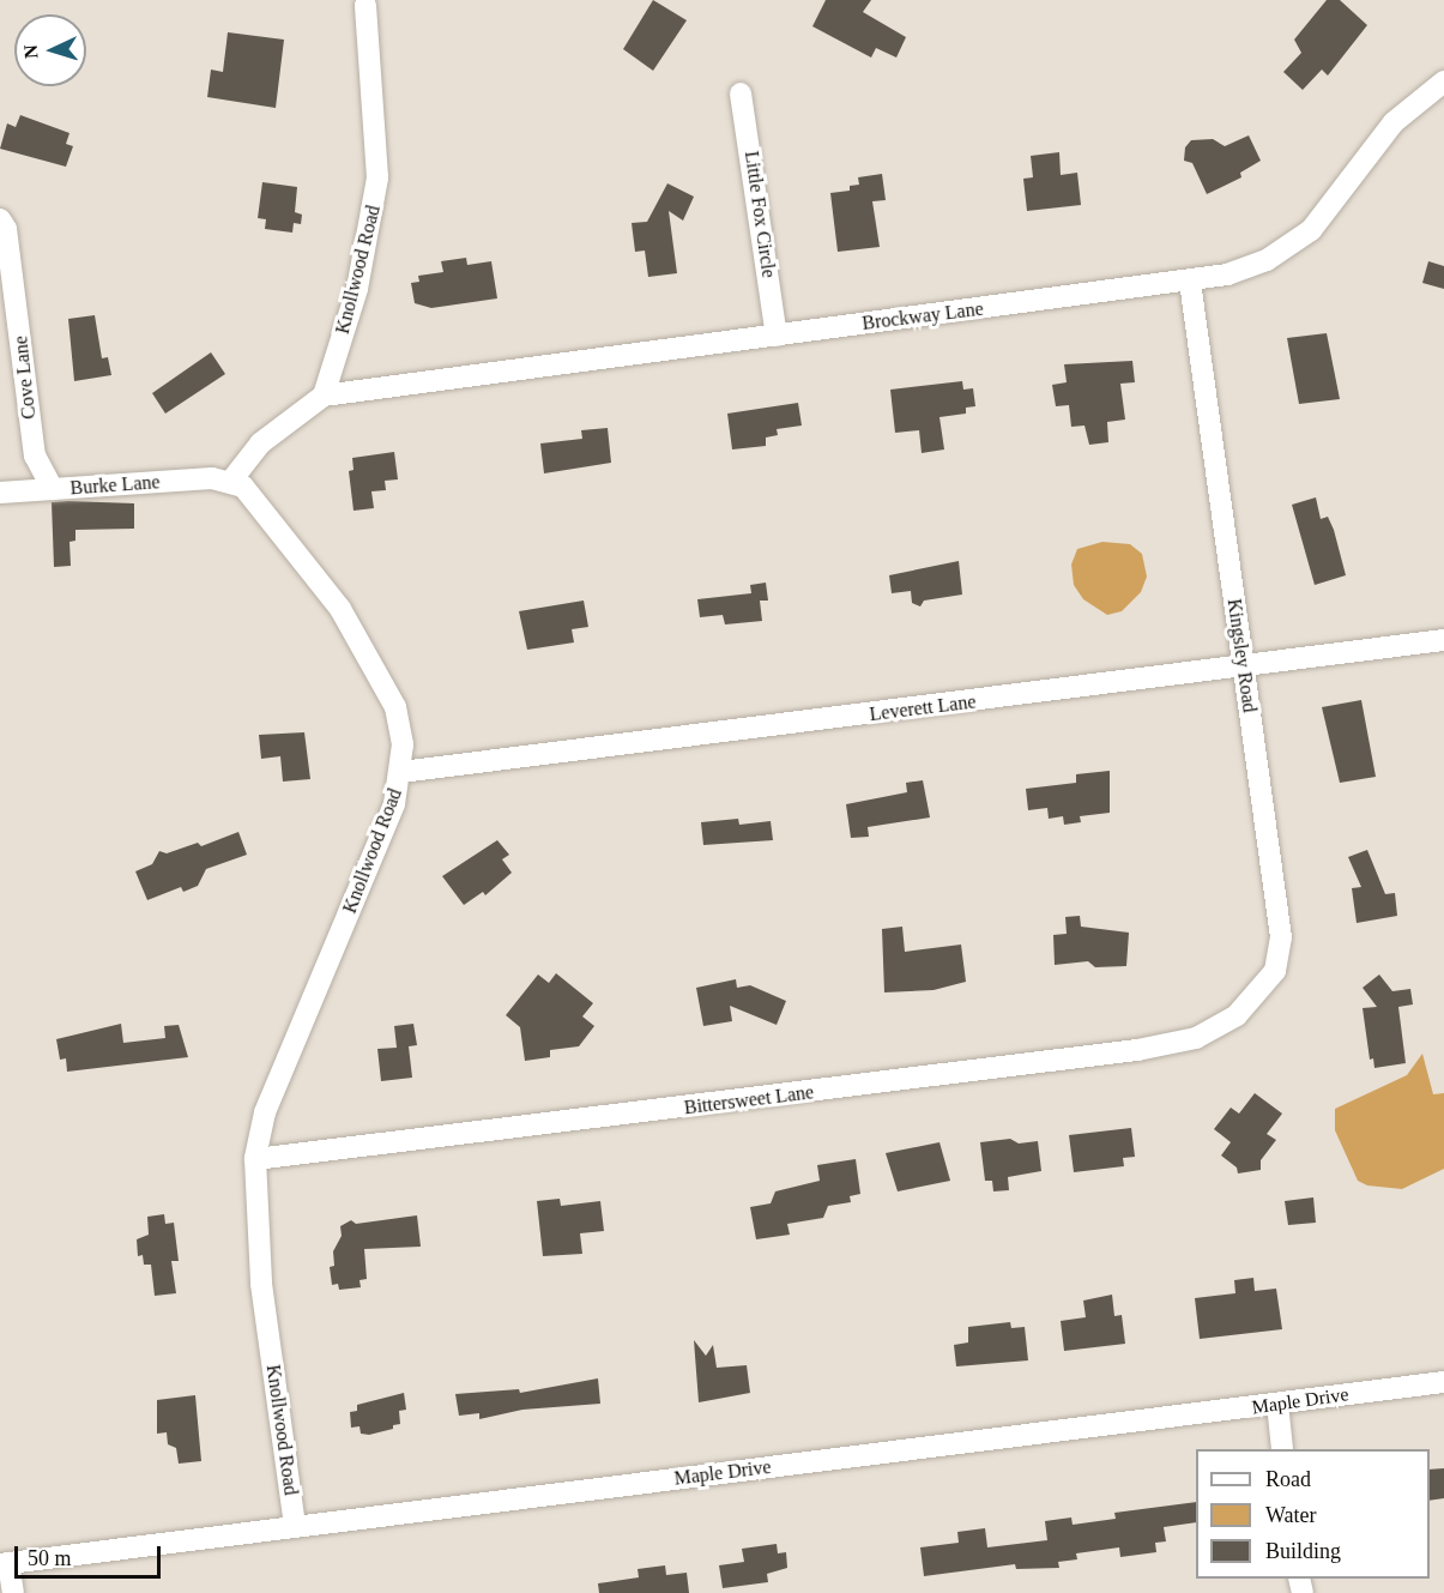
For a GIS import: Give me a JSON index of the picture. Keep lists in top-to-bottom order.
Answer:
{
  "streets": {
    "street": [
      "Little Fox Circle",
      "Knollwood Road",
      "Brockway Lane",
      "Cove Lane",
      "Burke Lane",
      "Kingsley Road",
      "Leverett Lane",
      "Bittersweet Lane",
      "Maple Drive"
    ]
  },
  "crossings": [
    ["Little Fox Circle", "Brockway Lane"],
    ["Knollwood Road", "Brockway Lane"],
    ["Knollwood Road", "Burke Lane"],
    ["Knollwood Road", "Leverett Lane"],
    ["Knollwood Road", "Bittersweet Lane"],
    ["Knollwood Road", "Maple Drive"],
    ["Brockway Lane", "Kingsley Road"],
    ["Cove Lane", "Burke Lane"],
    ["Kingsley Road", "Leverett Lane"],
    ["Kingsley Road", "Bittersweet Lane"]
  ],
  "legend": ["Road", "Water", "Building"],
  "scale_bar": "50 m",
  "north": "left"
}
